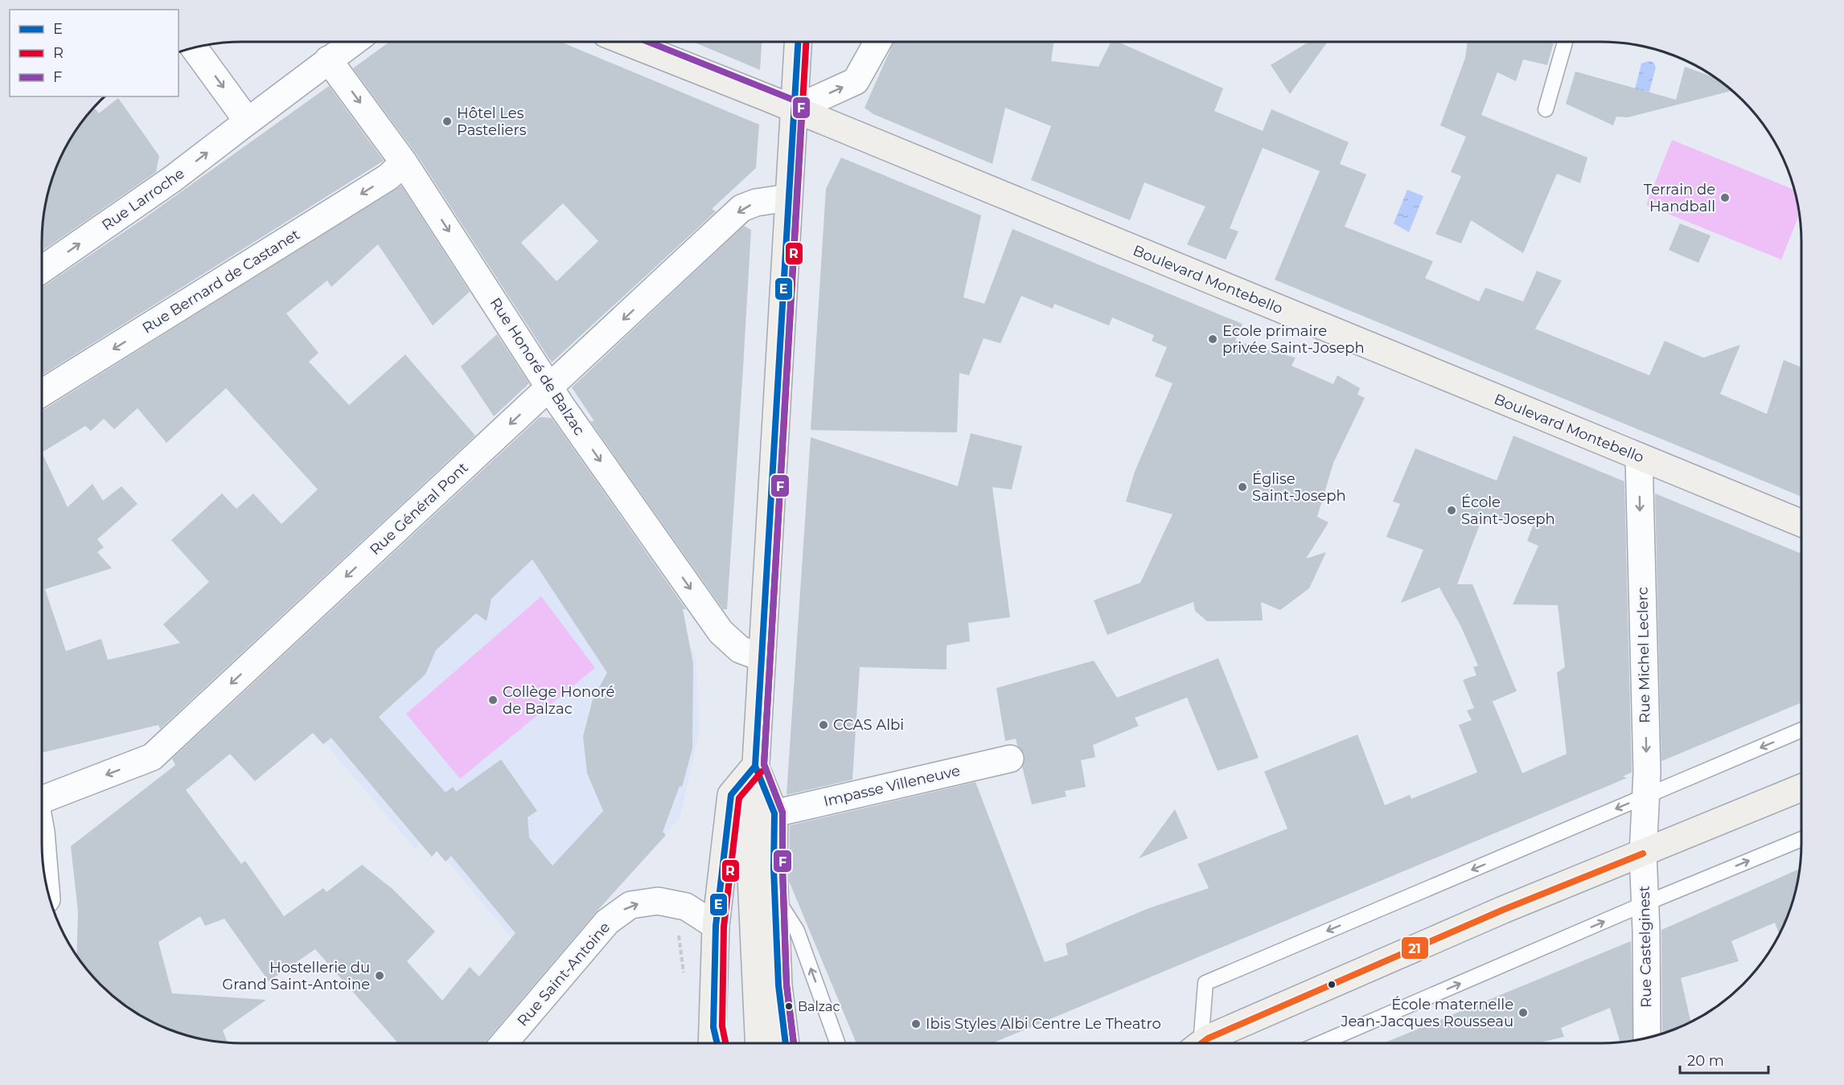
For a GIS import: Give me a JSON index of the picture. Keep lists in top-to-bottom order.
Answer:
{
  "streets": {
    "main road": ["Boulevard Montebello"],
    "street": [
      "Rue Larroche",
      "Rue Bernard de Castanet",
      "Rue Honoré de Balzac",
      "Rue Général Pont",
      "Rue Michel Leclerc",
      "Impasse Villeneuve",
      "Rue Castelginest",
      "Rue Saint-Antoine"
    ]
  },
  "crossings": [
    ["Rue Larroche", "Rue Honoré de Balzac"],
    ["Boulevard Montebello", "Rue Michel Leclerc"],
    ["Rue Bernard de Castanet", "Rue Honoré de Balzac"],
    ["Rue Honoré de Balzac", "Rue Général Pont"],
    ["Rue Michel Leclerc", "Rue Castelginest"]
  ],
  "one_way": [
    "Rue Larroche",
    "Rue Bernard de Castanet",
    "Rue Honoré de Balzac",
    "Rue Général Pont",
    "Rue Michel Leclerc",
    "Rue Saint-Antoine"
  ],
  "places": [
    "Hôtel Les Pasteliers",
    "Terrain de Handball",
    "Ecole primaire privée Saint-Joseph",
    "Église Saint-Joseph",
    "École Saint-Joseph",
    "Collège Honoré de Balzac",
    "CCAS Albi",
    "Hostellerie du Grand Saint-Antoine",
    "Balzac",
    "École maternelle Jean-Jacques Rousseau",
    "Ibis Styles Albi Centre Le Theatro"
  ],
  "lines": [
    "transit line E",
    "transit line R",
    "transit line F",
    "transit line 21"
  ],
  "legend": ["E", "R", "F"],
  "scale_bar": "20 m"
}
